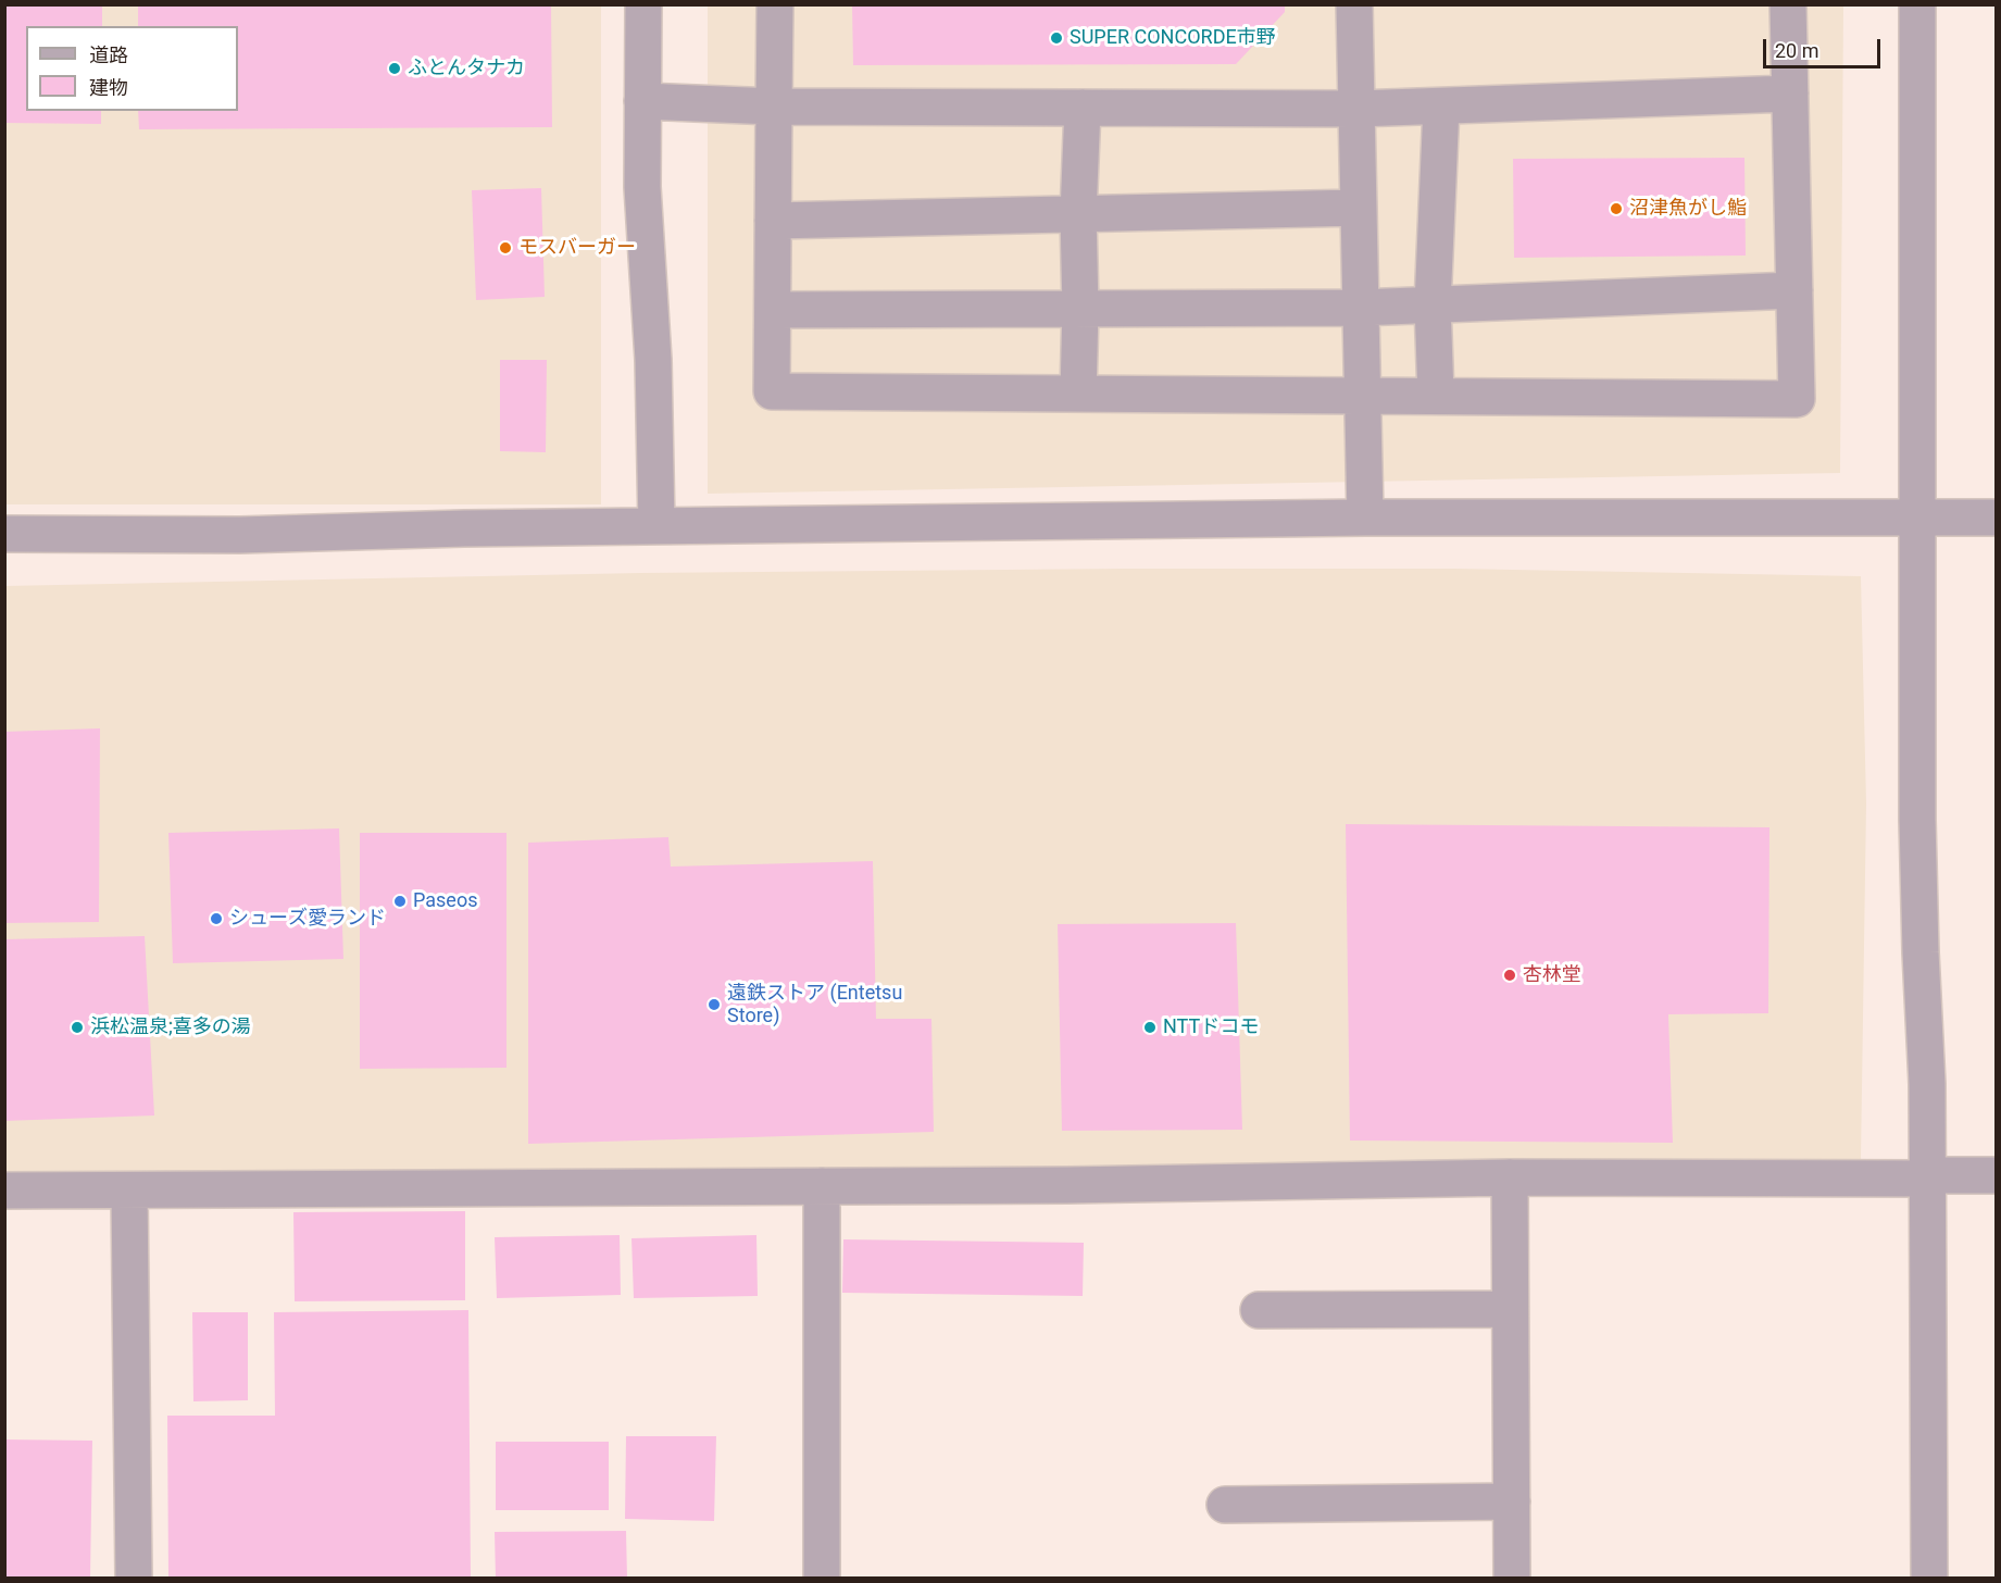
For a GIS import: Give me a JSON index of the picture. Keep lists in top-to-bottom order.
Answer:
{
  "places": [
    "SUPER CONCORDE市野",
    "ふとんタナカ",
    "沼津魚がし鮨",
    "モスバーガー",
    "Paseos",
    "シューズ愛ランド",
    "杏林堂",
    "遠鉄ストア (Entetsu Store)",
    "浜松温泉;喜多の湯",
    "NTTドコモ"
  ],
  "legend": ["道路", "建物"],
  "scale_bar": "20 m"
}
